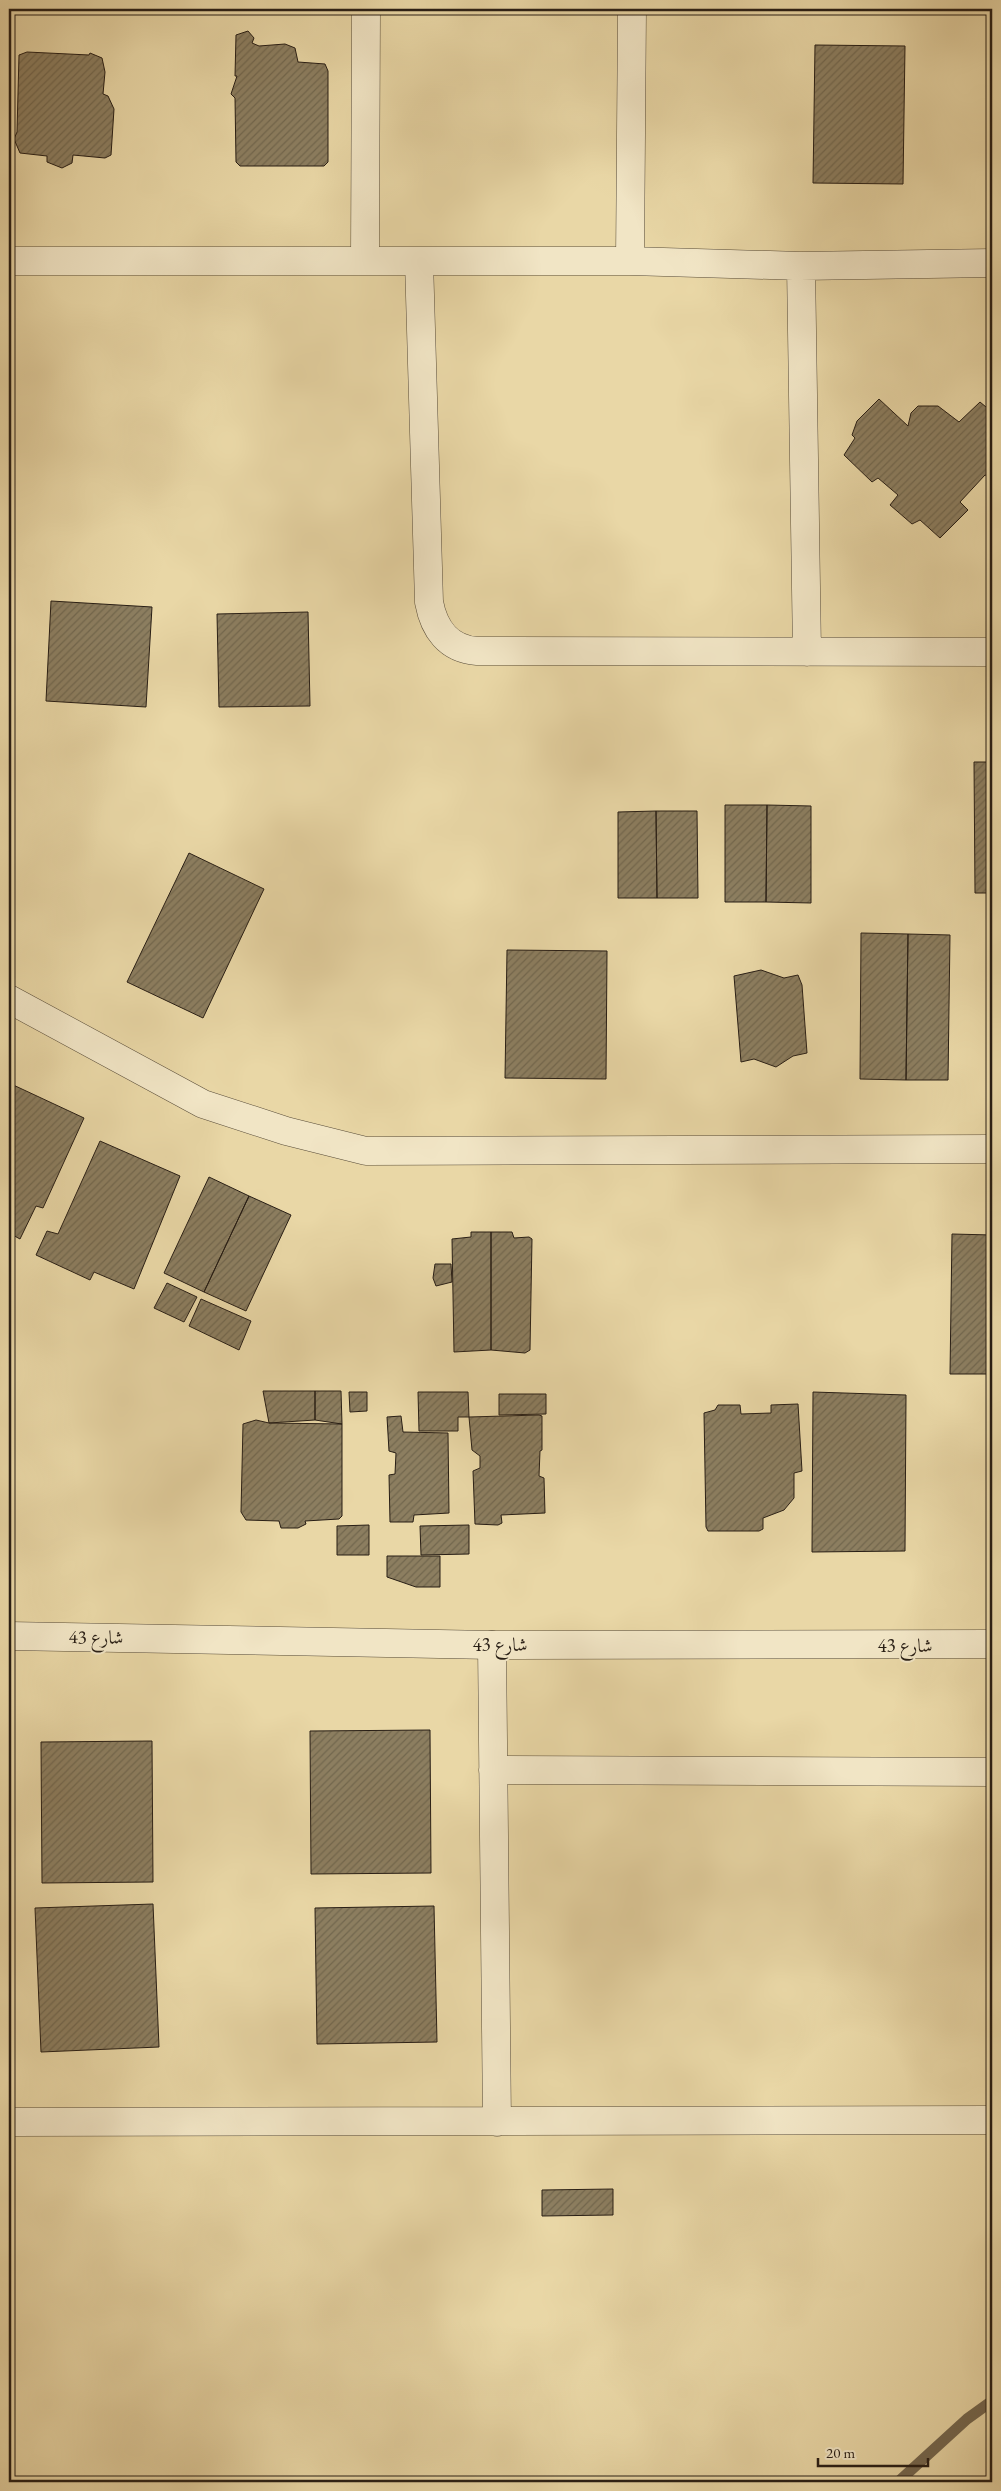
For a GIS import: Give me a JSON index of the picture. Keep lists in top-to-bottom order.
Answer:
{
  "streets": {
    "street": ["شارع 43"]
  },
  "scale_bar": "20 m"
}
